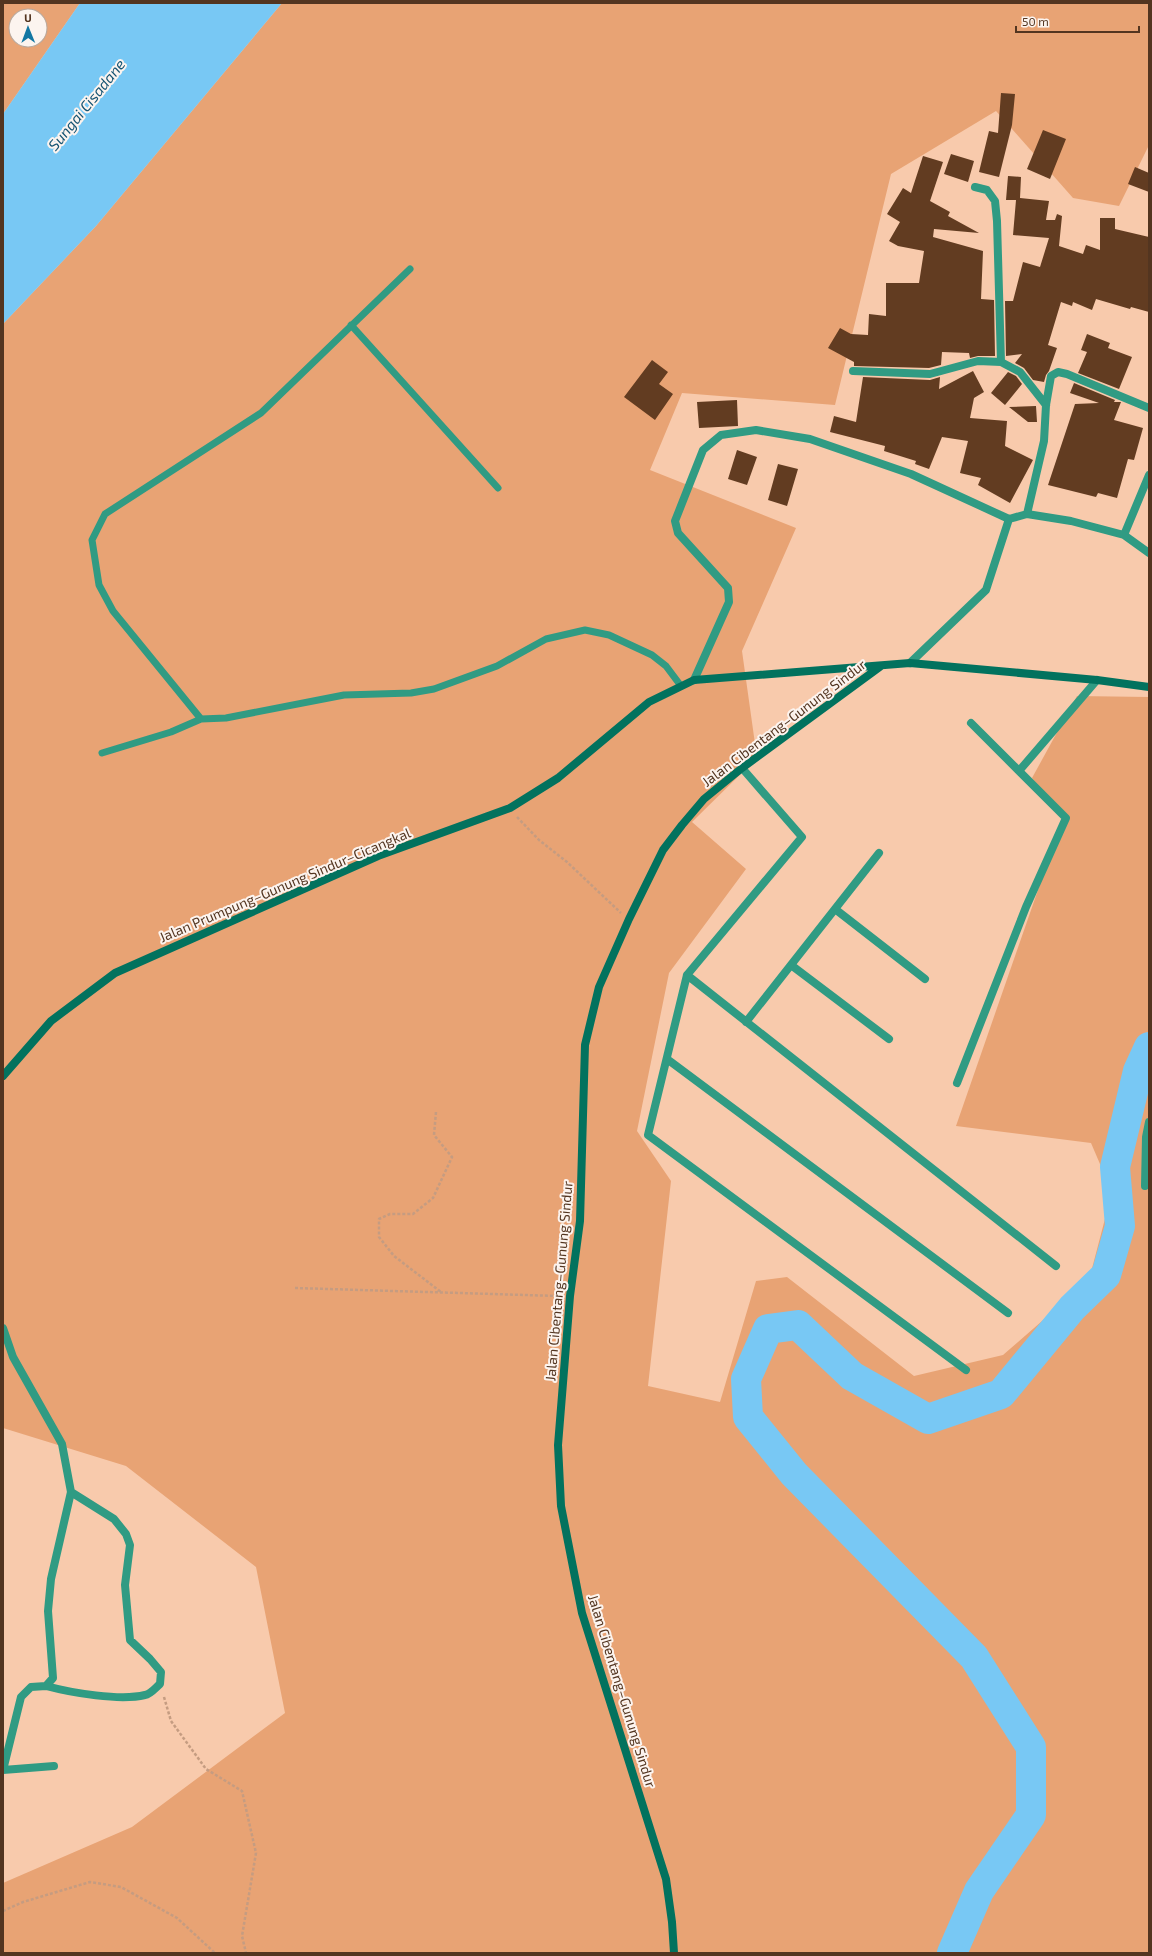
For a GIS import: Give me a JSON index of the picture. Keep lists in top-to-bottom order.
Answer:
{
  "streets": {
    "street": ["Jalan Cibentang–Gunung Sindur", "Jalan Prumpung–Gunung Sindur–Cicangkal"]
  },
  "crossings": [
    ["Jalan Cibentang–Gunung Sindur", "Jalan Prumpung–Gunung Sindur–Cicangkal"]
  ],
  "water": ["Sungai Cisadane"],
  "scale_bar": "50 m",
  "north": "top"
}
